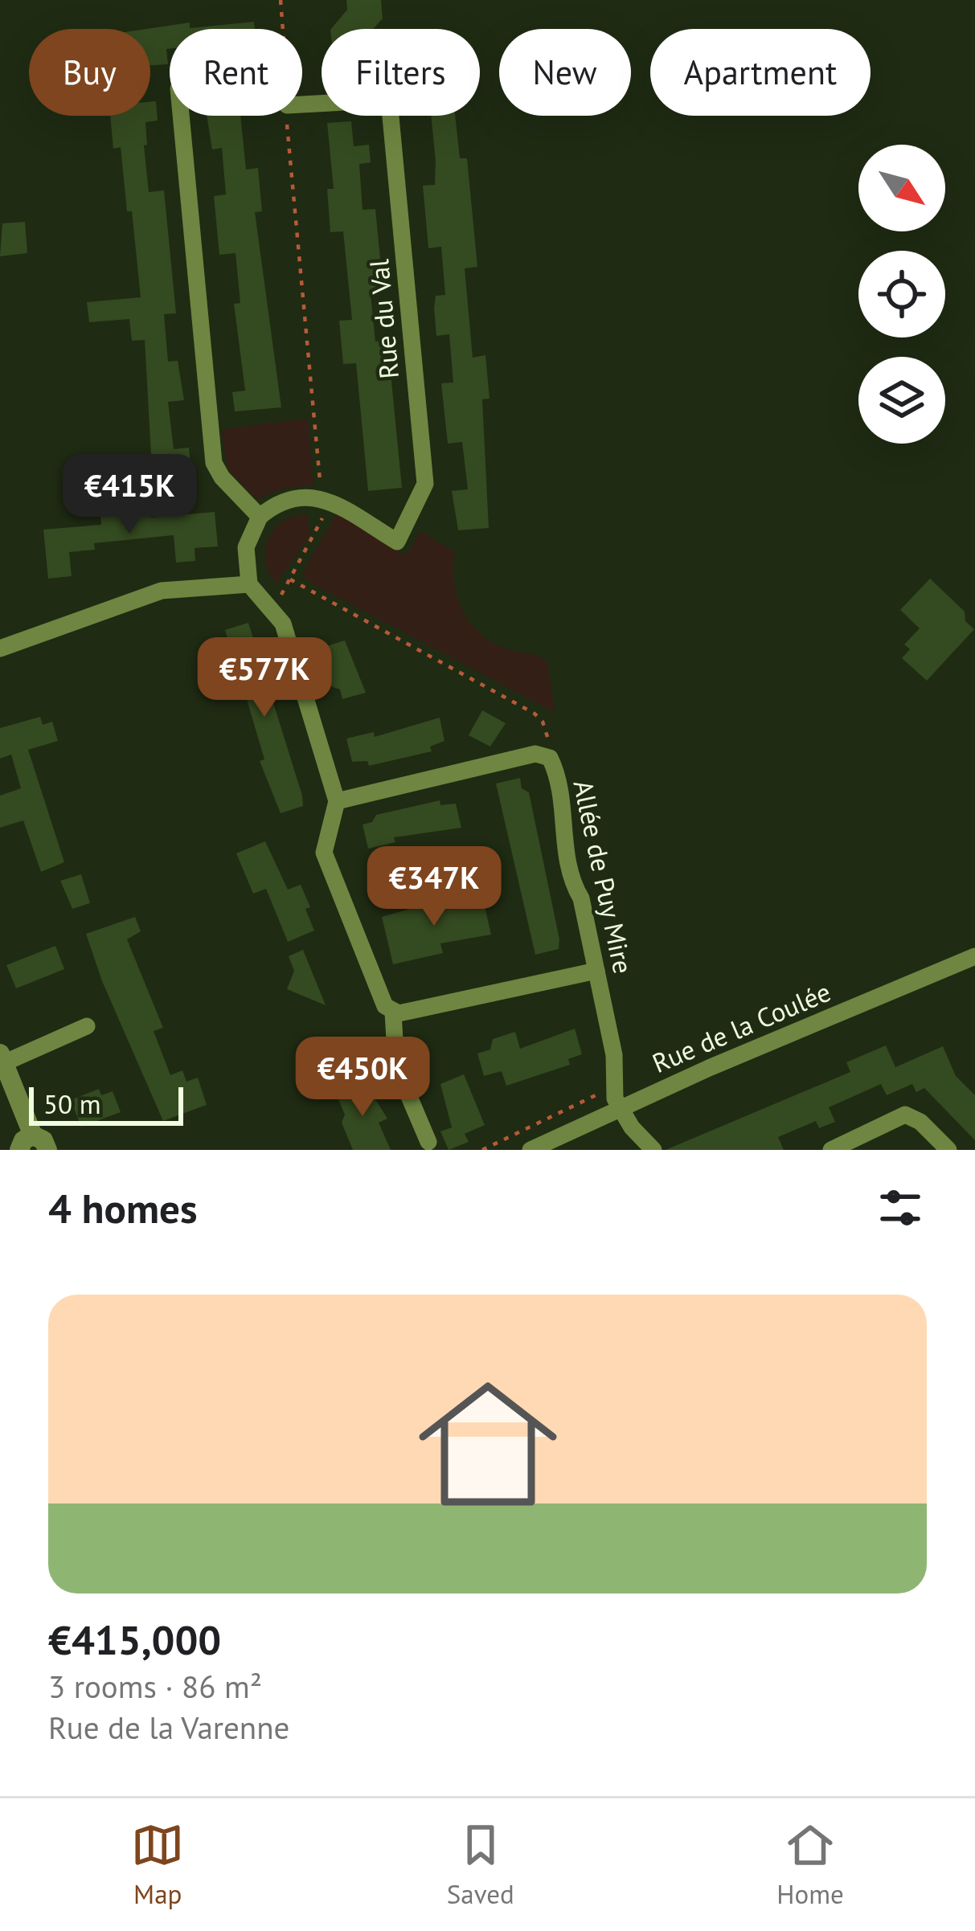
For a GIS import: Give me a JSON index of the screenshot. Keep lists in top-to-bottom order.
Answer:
{
  "streets": {
    "street": ["Rue du Val", "Allée de Puy Mire", "Rue de la Coulée"]
  },
  "crossings": [
    ["Allée de Puy Mire", "Rue de la Coulée"]
  ],
  "scale_bar": "50 m",
  "north": "bottom right",
  "page": {
    "chip": [
      "Buy",
      "Rent",
      "Filters",
      "New",
      "Apartment"
    ],
    "price": [
      "€415K",
      "€577K",
      "€347K",
      "€450K"
    ],
    "scale": "50 m",
    "heading": "4 homes",
    "list": [
      {
        "name": "€415,000",
        "note": "3 rooms · 86 m² · Rue de la Varenne"
      }
    ],
    "tabs": ["Map", "Saved", "Home"]
  }
}
